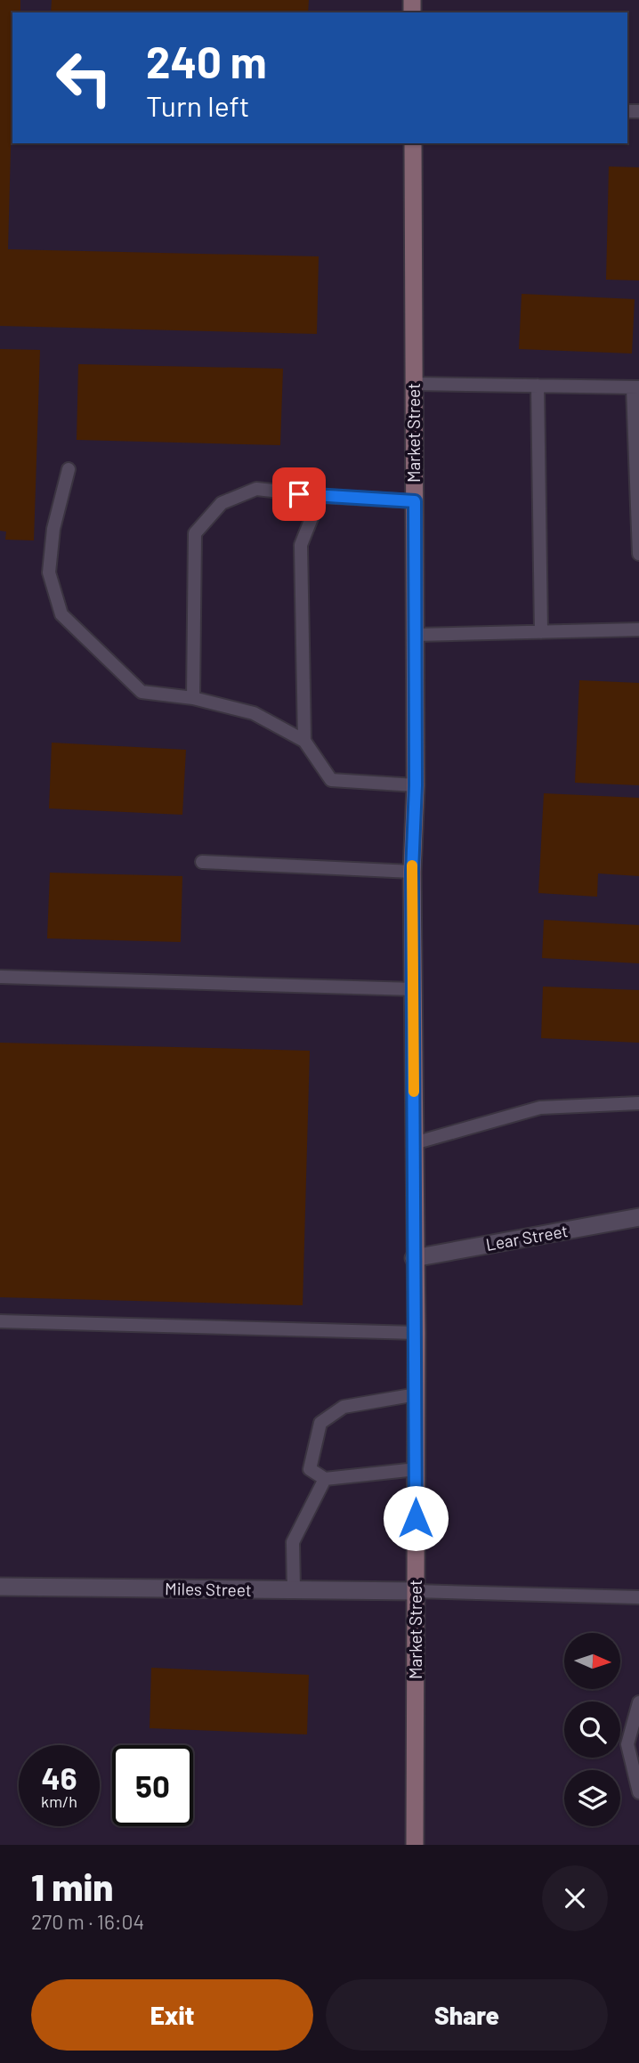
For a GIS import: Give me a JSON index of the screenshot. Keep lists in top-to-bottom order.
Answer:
{
  "streets": {
    "main road": ["Market Street"],
    "street": ["Lear Street", "Miles Street"]
  },
  "crossings": [
    ["Market Street", "Lear Street"],
    ["Market Street", "Miles Street"]
  ],
  "north": "right",
  "page": {
    "turn": ["240 m", "Turn left"],
    "speed": "46 km/h",
    "limit": "50",
    "heading": ["1 min", "270 m · 16:04"],
    "buttons": ["Exit", "Share"]
  }
}
